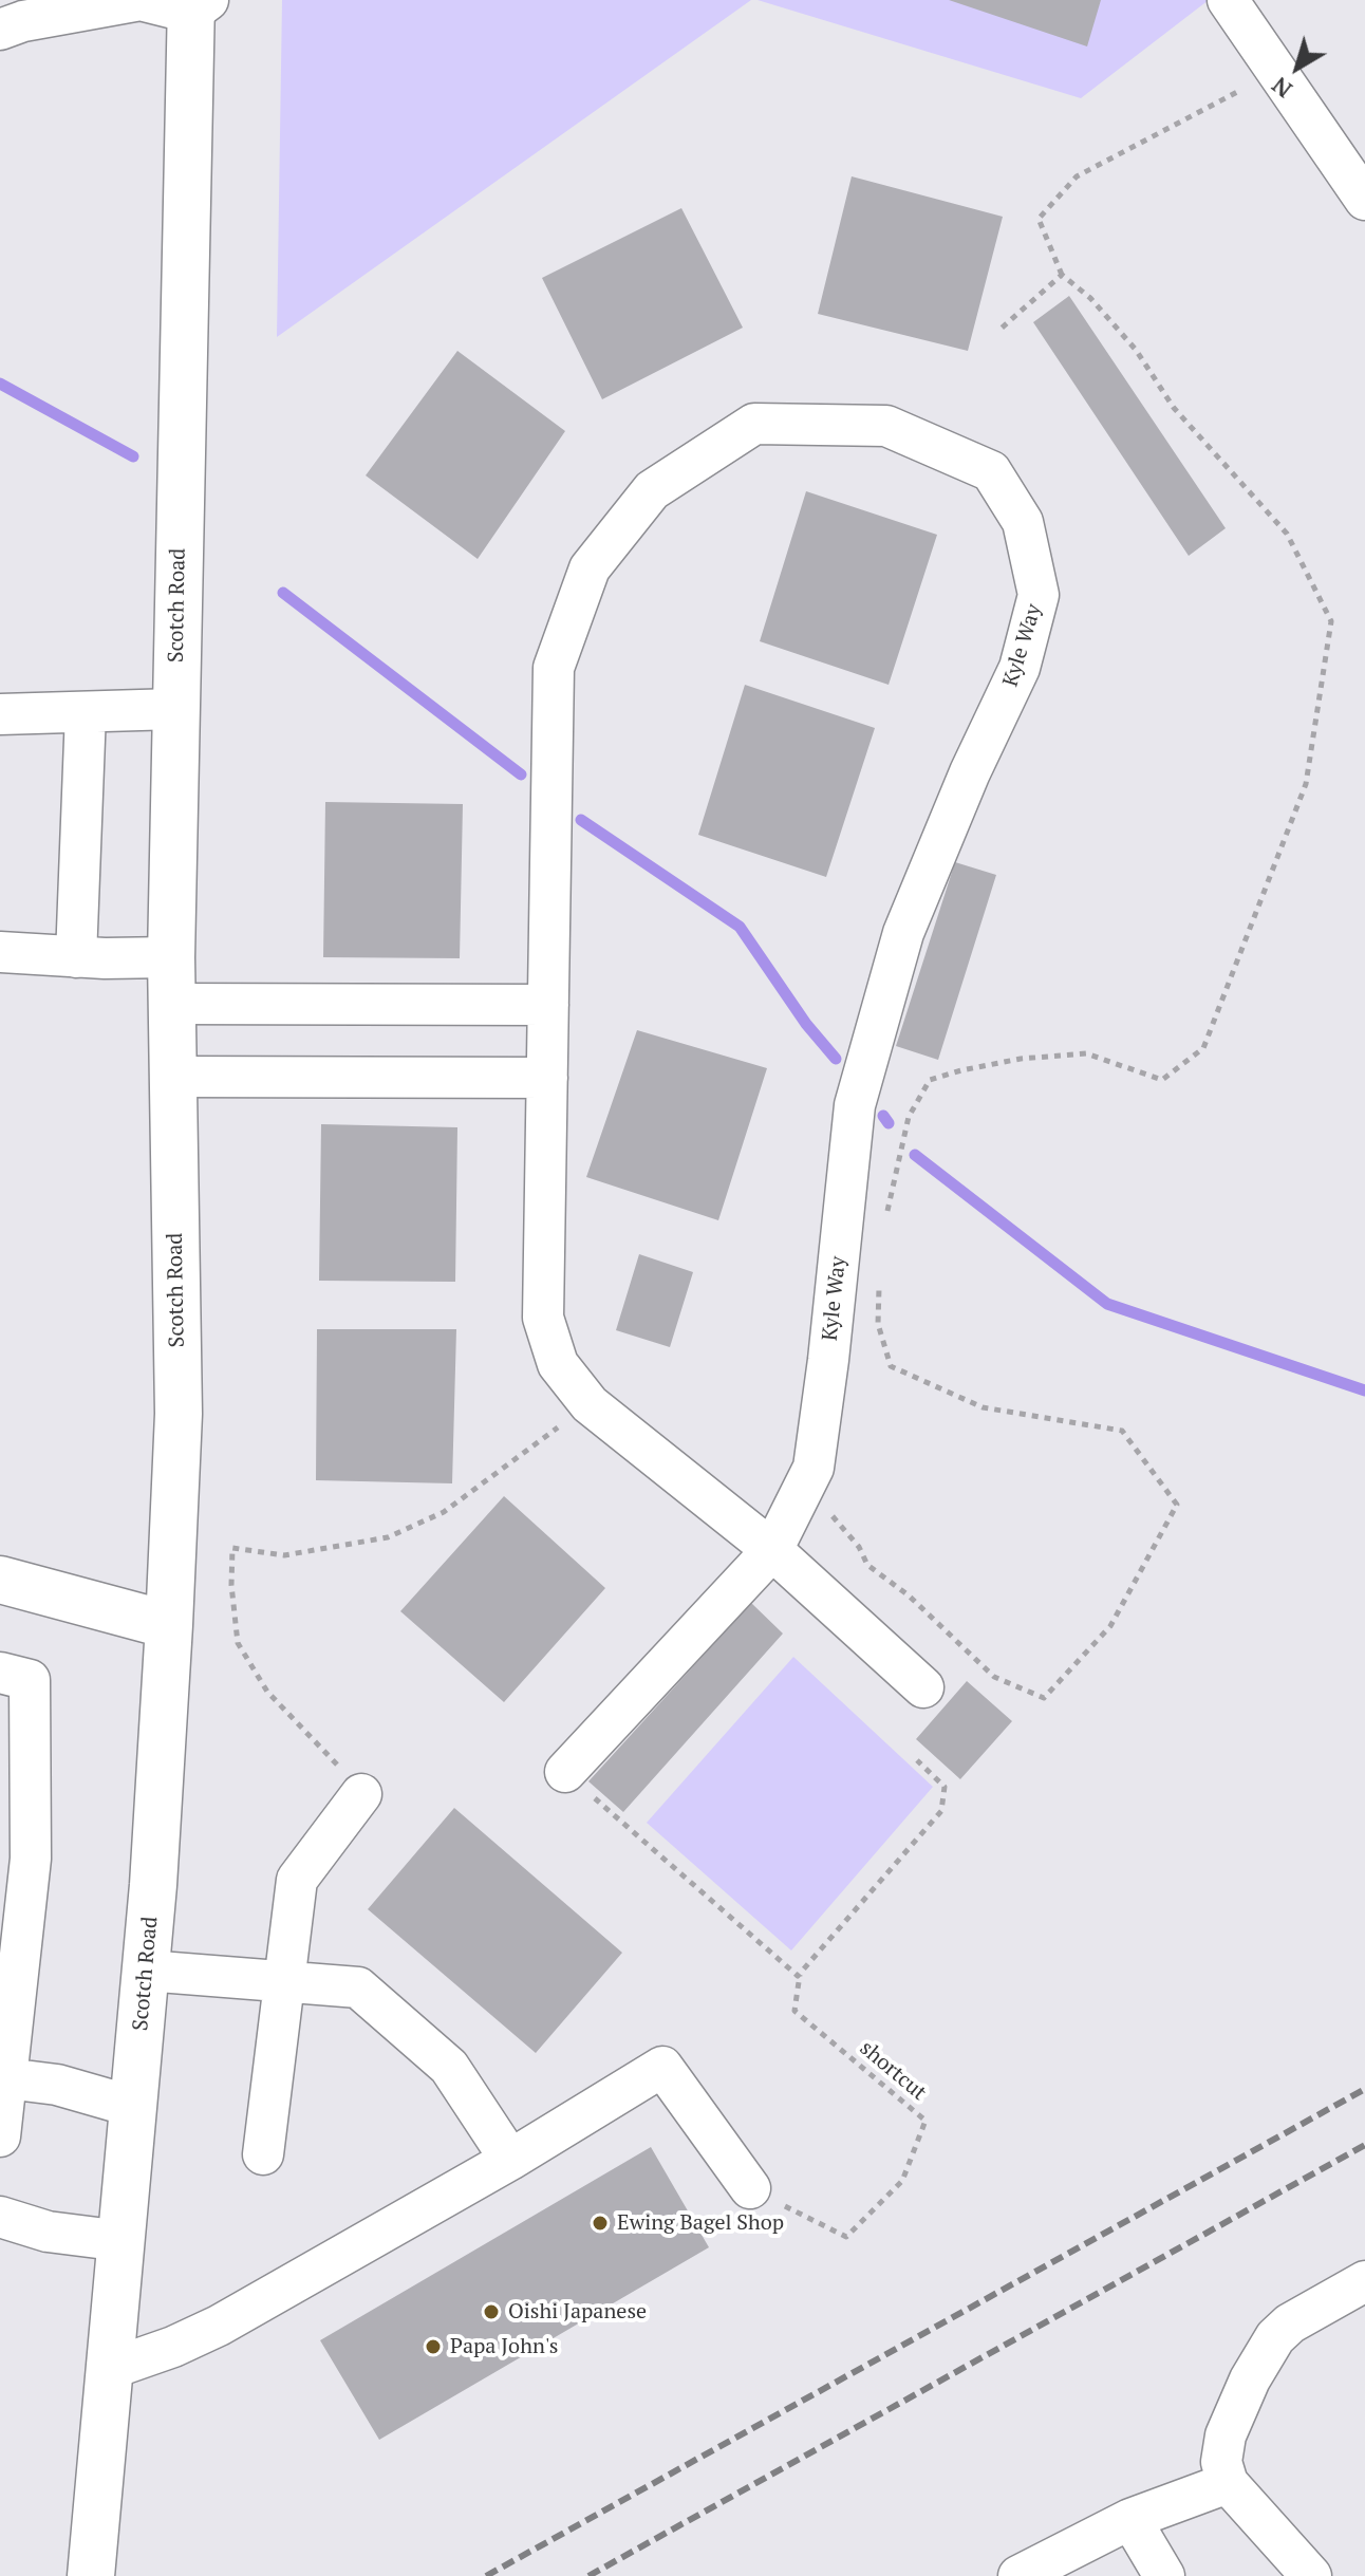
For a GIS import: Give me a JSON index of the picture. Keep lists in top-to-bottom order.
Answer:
{
  "streets": {
    "main road": ["Scotch Road"],
    "street": ["Kyle Way"],
    "path": ["shortcut"]
  },
  "places": ["Ewing Bagel Shop", "Oishi Japanese", "Papa John's"],
  "north": "bottom left"
}
